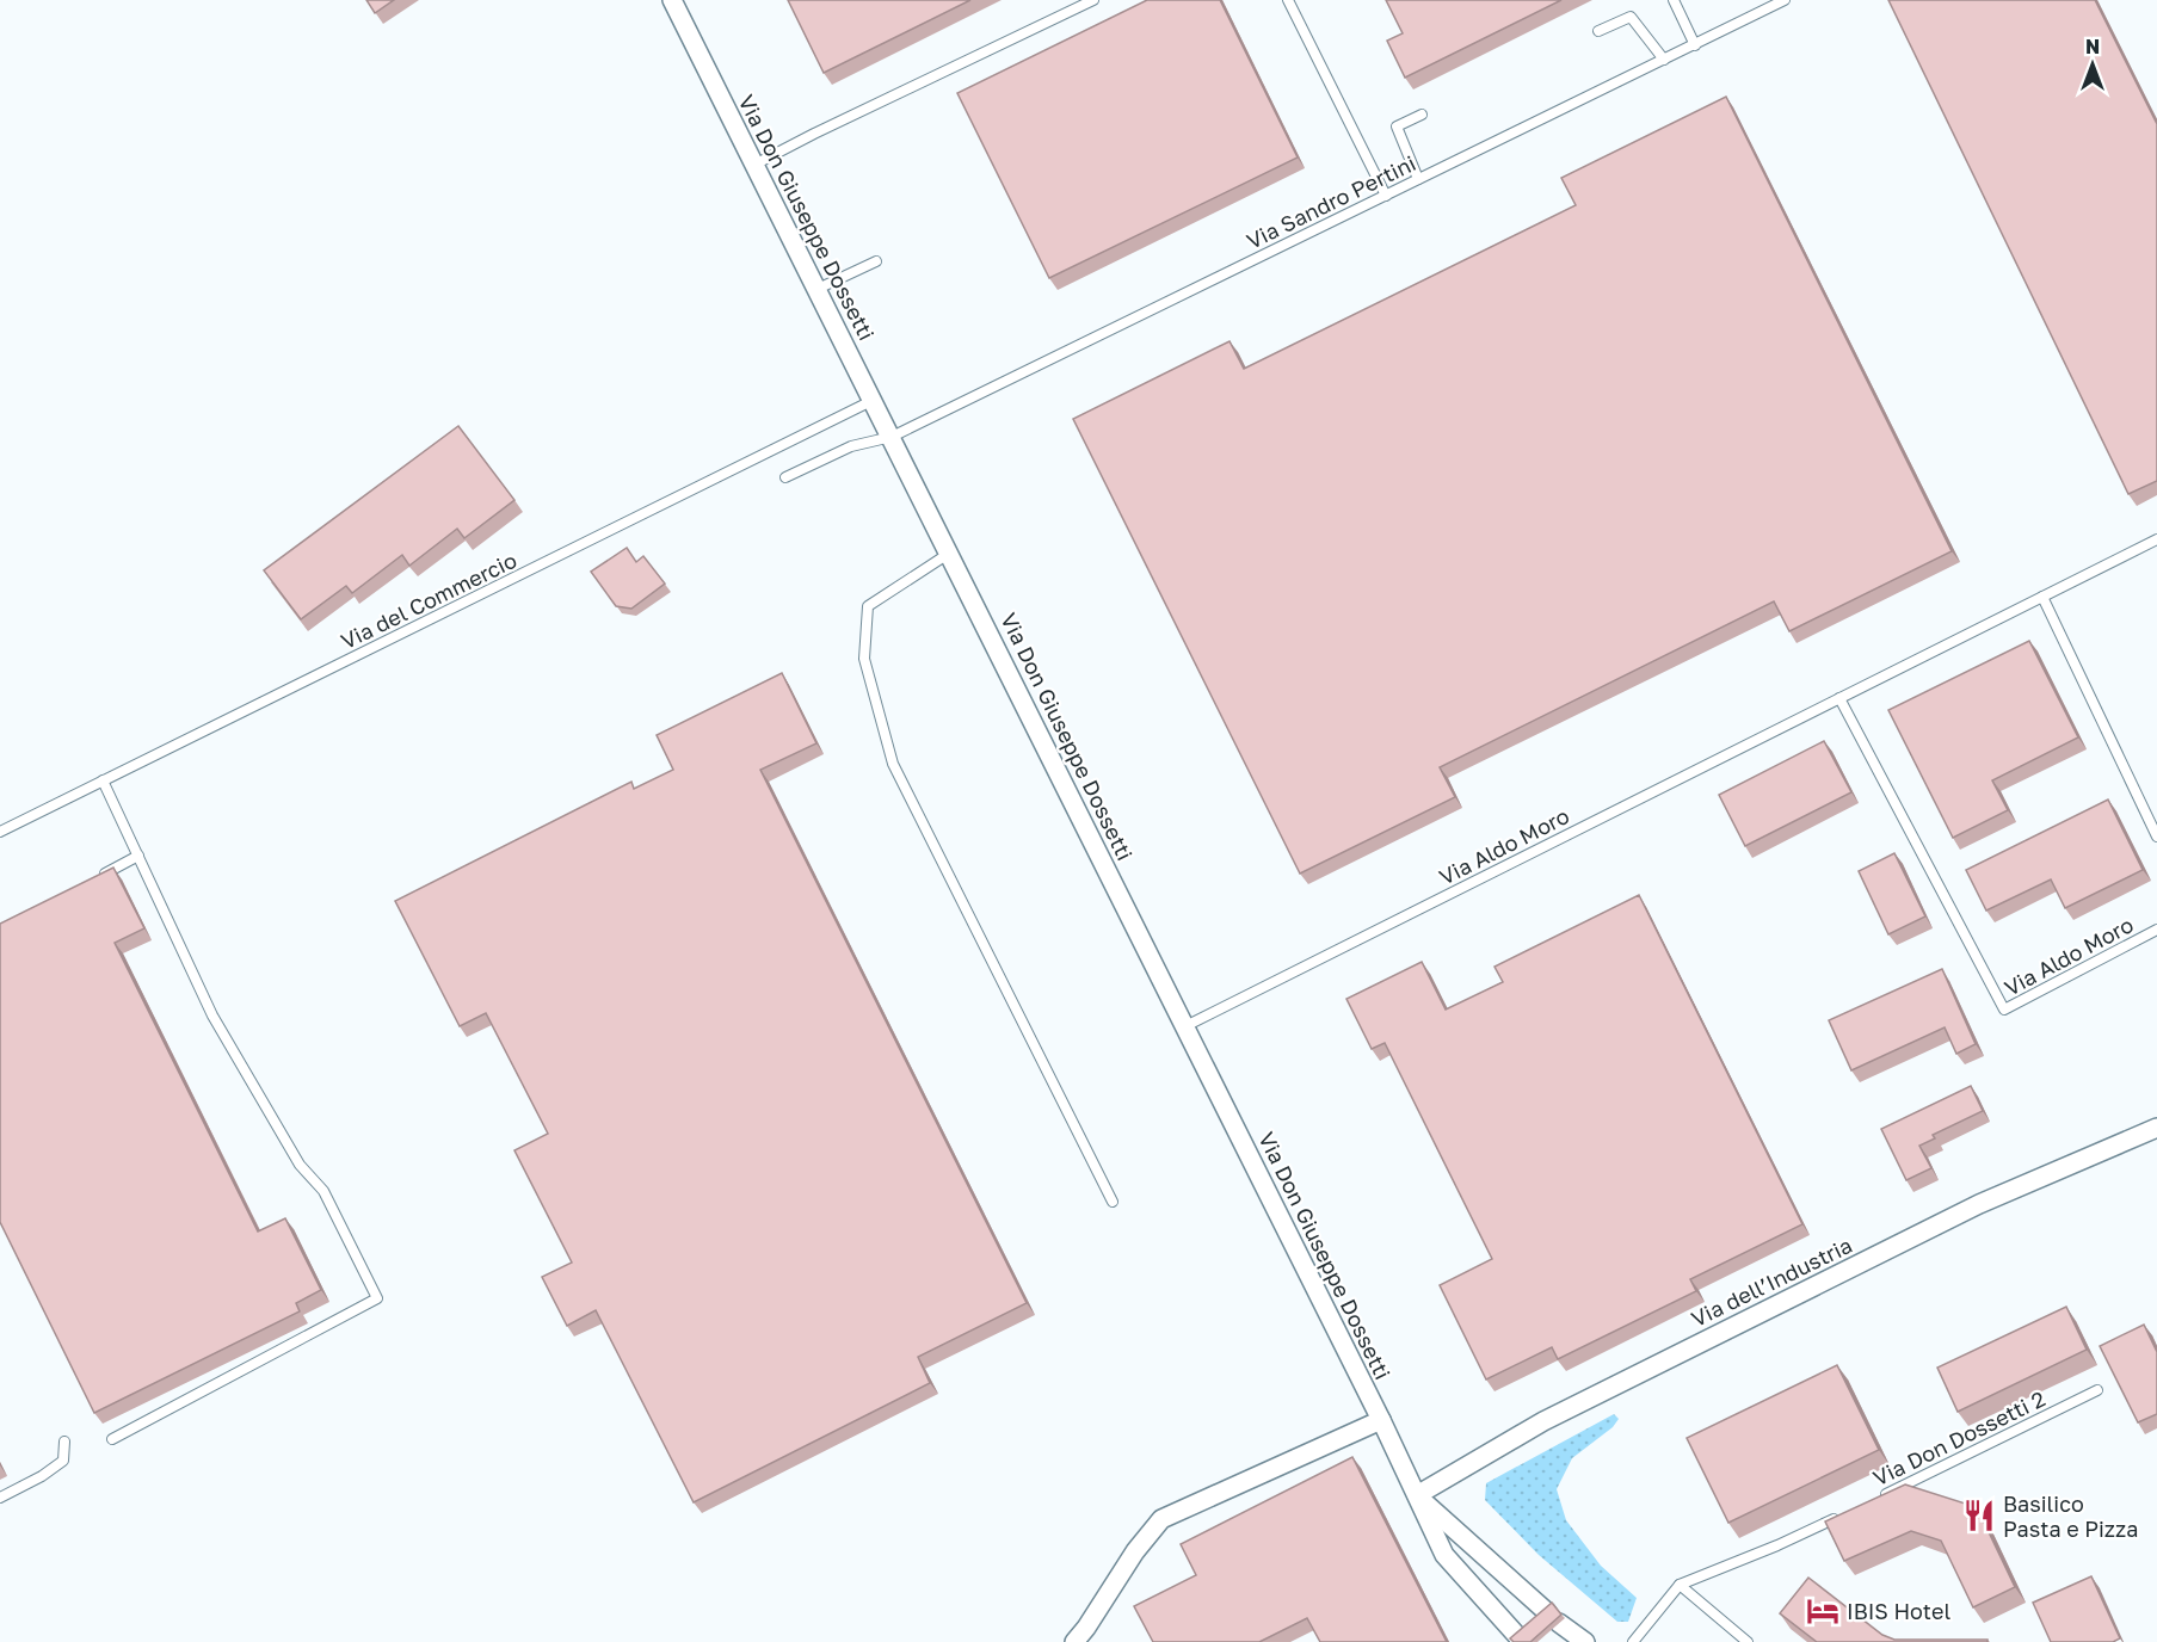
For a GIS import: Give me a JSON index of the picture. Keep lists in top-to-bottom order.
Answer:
{
  "streets": {
    "street": ["Via Don Giuseppe Dossetti", "Via dell’Industria"],
    "lane": [
      "Via Sandro Pertini",
      "Via del Commercio",
      "Via Aldo Moro",
      "Via Don Dossetti 2"
    ]
  },
  "crossings": [
    ["Via Sandro Pertini", "Via Don Giuseppe Dossetti"],
    ["Via Don Giuseppe Dossetti", "Via del Commercio"],
    ["Via Don Giuseppe Dossetti", "Via Aldo Moro"],
    ["Via Don Giuseppe Dossetti", "Via dell’Industria"]
  ],
  "places": {
    "restaurant": ["Basilico Pasta e Pizza"],
    "hotel": ["IBIS Hotel"]
  },
  "north": "top"
}
